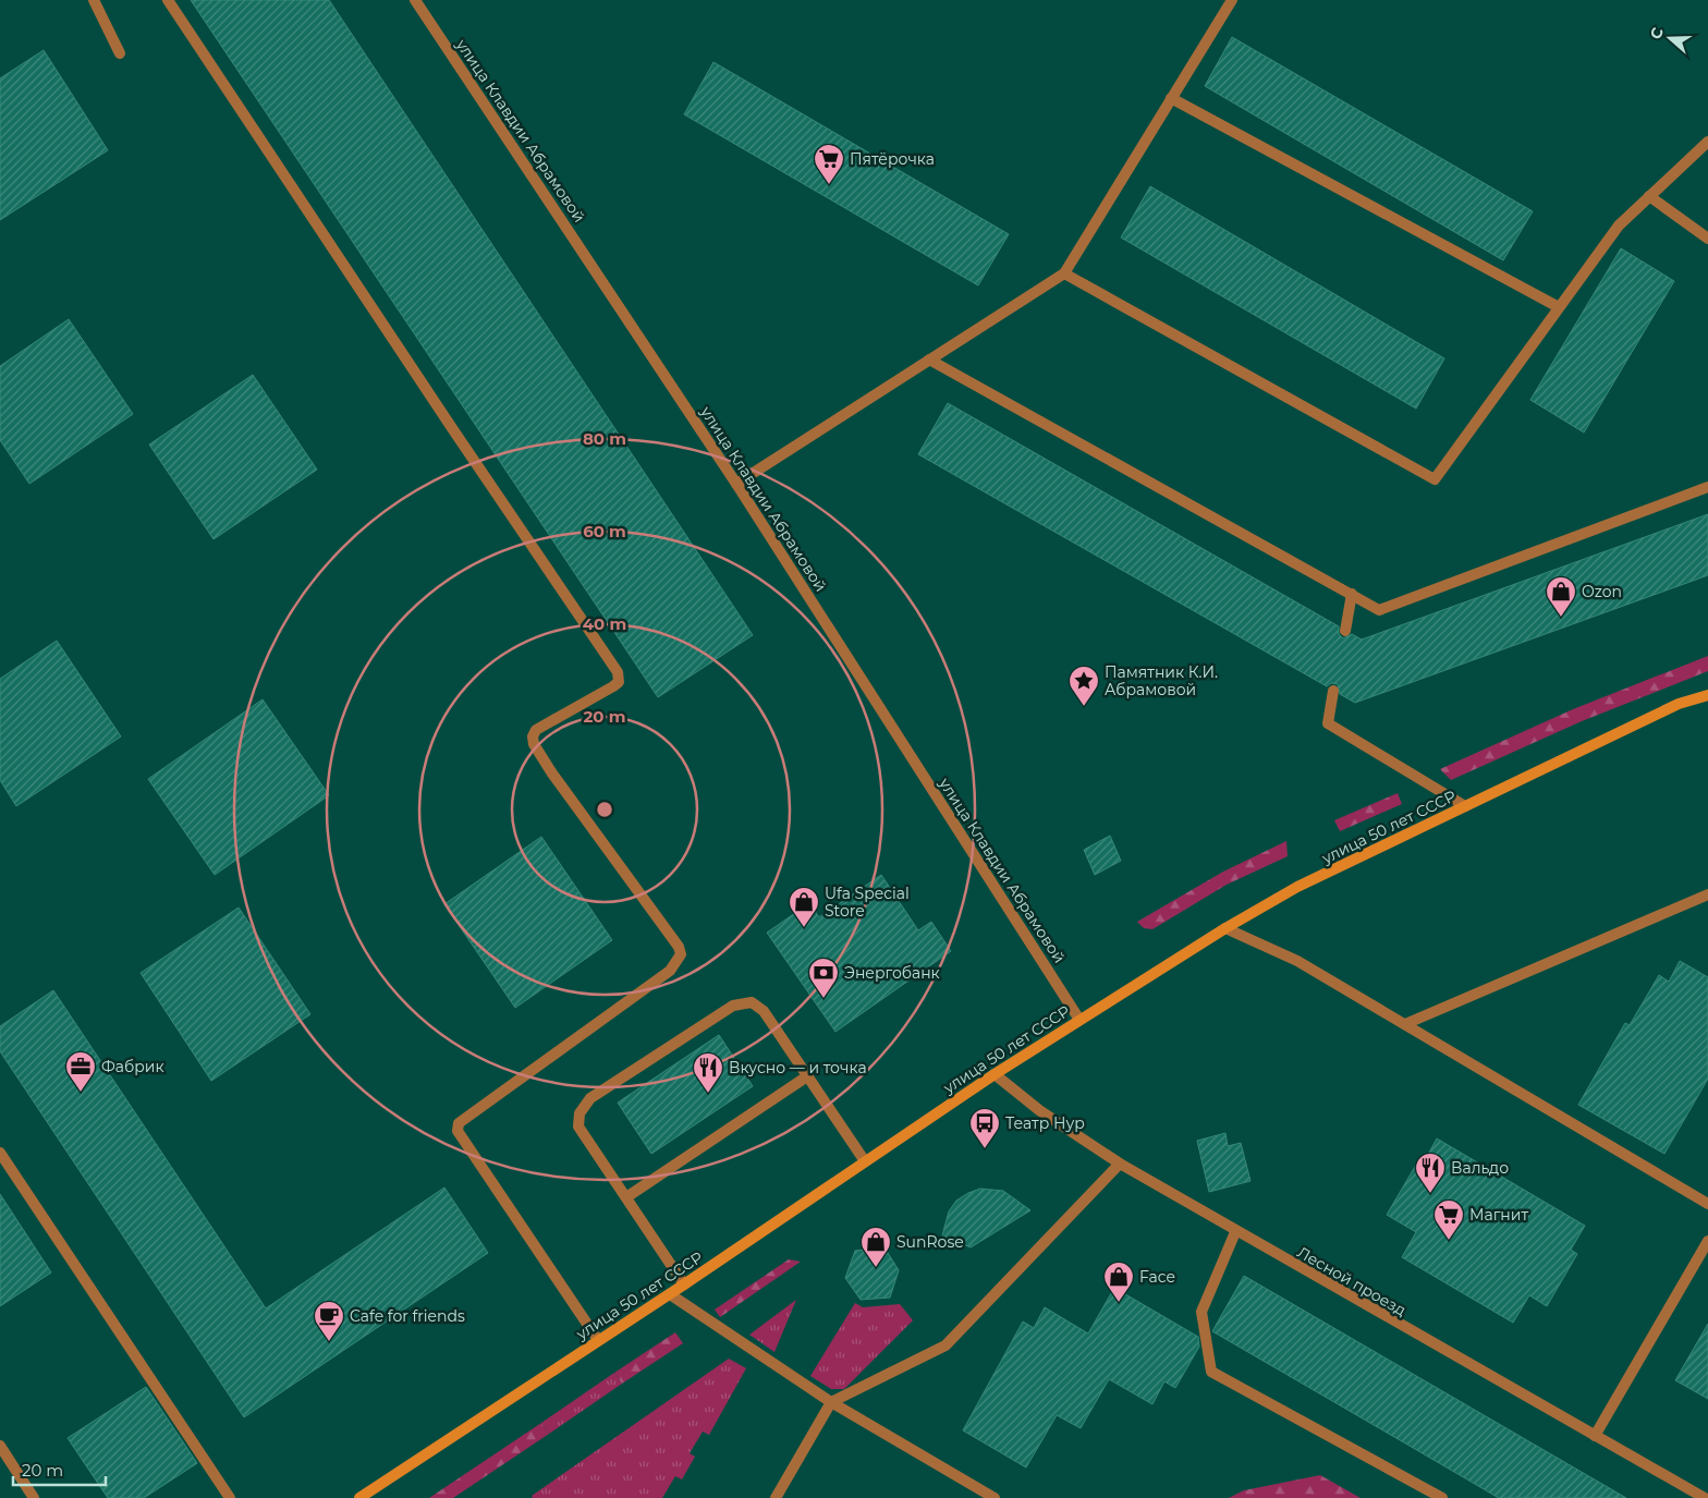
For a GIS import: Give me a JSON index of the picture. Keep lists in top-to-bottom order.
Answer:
{
  "streets": {
    "main road": ["улица 50 лет СССР"],
    "street": ["улица Клавдии Абрамовой", "Лесной проезд"]
  },
  "crossings": [
    ["улица Клавдии Абрамовой", "улица 50 лет СССР"],
    ["улица 50 лет СССР", "Лесной проезд"]
  ],
  "places": {
    "supermarket": ["Пятёрочка", "Магнит"],
    "shop": [
      "Ozon",
      "Ufa Special Store",
      "SunRose",
      "Face"
    ],
    "place": ["Памятник К.И. Абрамовой"],
    "bank": ["Энергобанк"],
    "office": ["Фабрик"],
    "restaurant": ["Вкусно — и точка", "Вальдо"],
    "bus stop": ["Театр Нур"],
    "cafe": ["Cafe for friends"]
  },
  "scale_bar": "20 m",
  "north": "left",
  "rings": [
    "80 m",
    "60 m",
    "40 m",
    "20 m"
  ]
}
